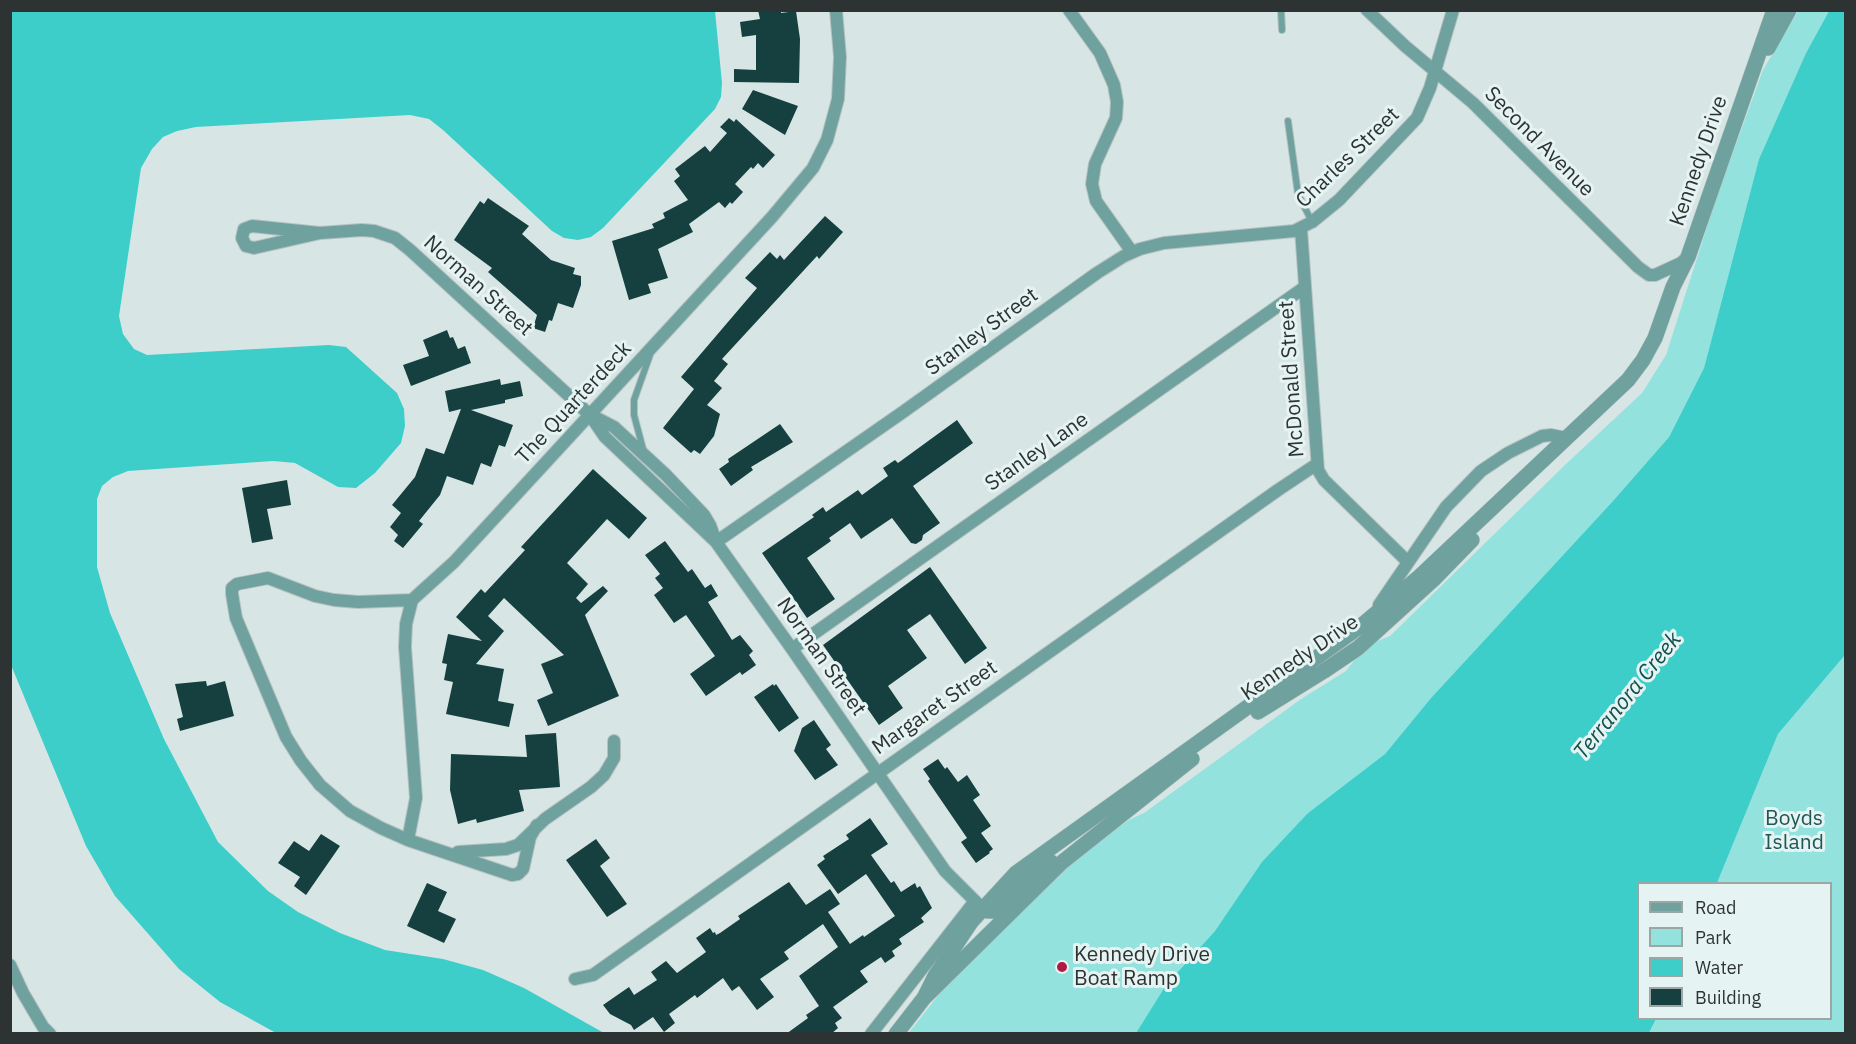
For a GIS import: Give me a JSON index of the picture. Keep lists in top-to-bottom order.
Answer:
{
  "streets": {
    "street": [
      "Second Avenue",
      "Charles Street",
      "Kennedy Drive",
      "Norman Street",
      "Stanley Street",
      "McDonald Street",
      "The Quarterdeck",
      "Stanley Lane",
      "Margaret Street"
    ]
  },
  "crossings": [
    ["Second Avenue", "Charles Street"],
    ["Second Avenue", "Kennedy Drive"],
    ["Charles Street", "Stanley Street"],
    ["Charles Street", "McDonald Street"],
    ["Kennedy Drive", "Norman Street"],
    ["Norman Street", "Stanley Street"],
    ["Norman Street", "The Quarterdeck"],
    ["Norman Street", "Stanley Lane"],
    ["Norman Street", "Margaret Street"],
    ["Stanley Street", "McDonald Street"],
    ["McDonald Street", "Stanley Lane"],
    ["McDonald Street", "Margaret Street"]
  ],
  "water": ["Terranora Creek"],
  "parks": ["Boyds Island"],
  "places": ["Kennedy Drive Boat Ramp"],
  "legend": [
    "Road",
    "Park",
    "Water",
    "Building"
  ]
}
